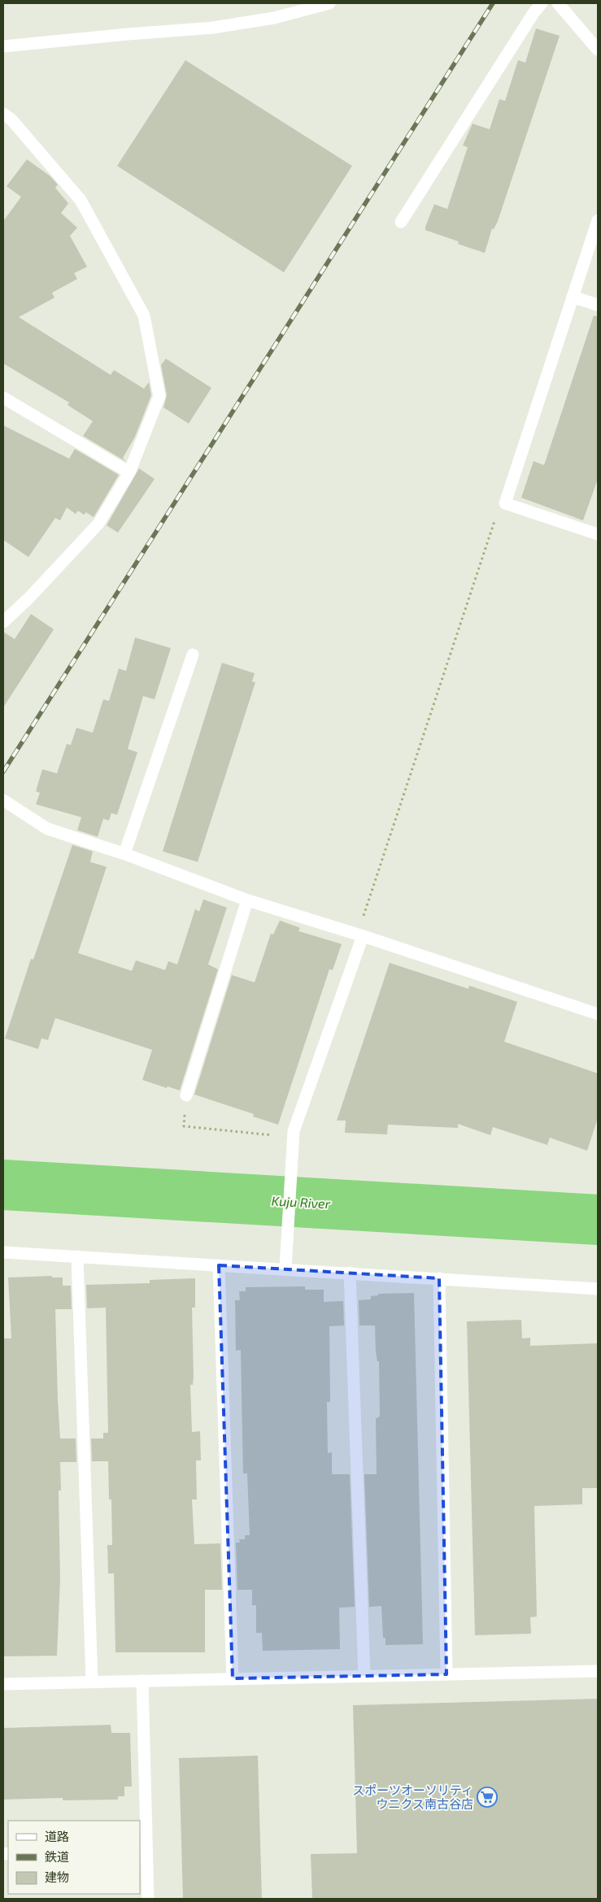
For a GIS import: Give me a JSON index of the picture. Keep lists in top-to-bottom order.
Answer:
{
  "water": ["Kuju River"],
  "places": {
    "supermarket": ["スポーツオーソリティ ウニクス南古谷店"]
  },
  "legend": ["道路", "鉄道", "建物"]
}
